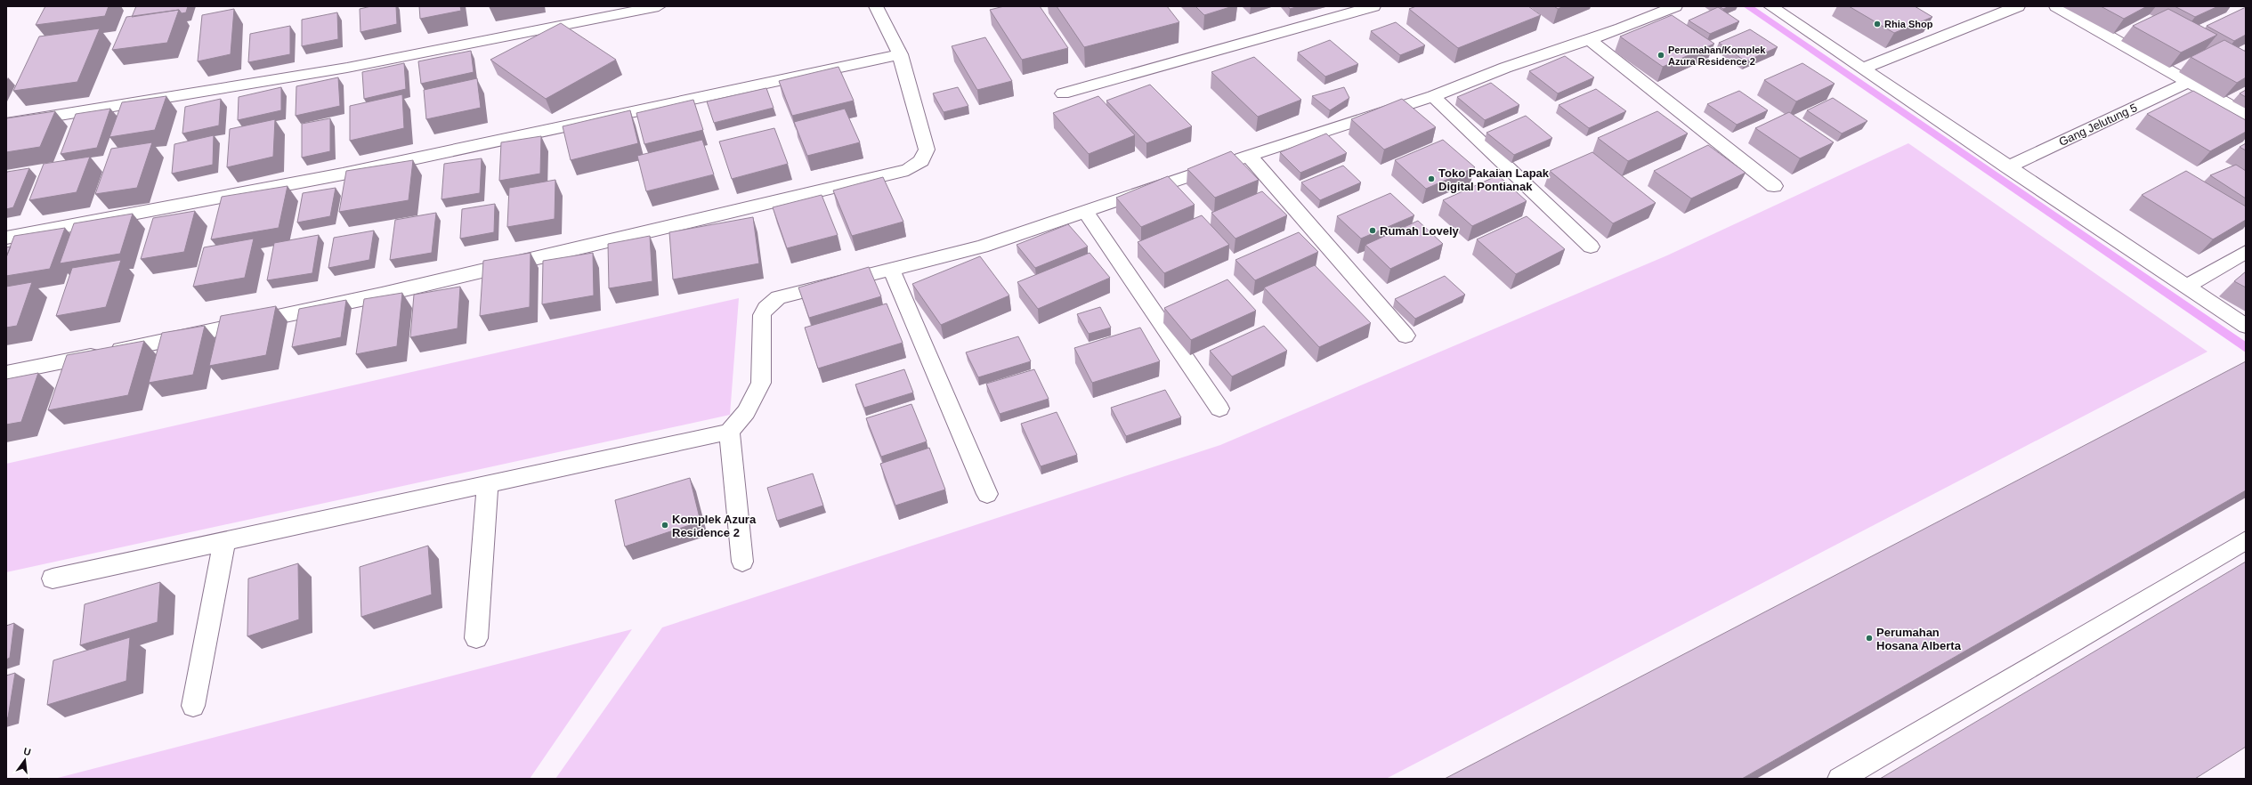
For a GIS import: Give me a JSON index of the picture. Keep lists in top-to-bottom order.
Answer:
{
  "streets": {
    "street": ["Gang Jelutung 5"]
  },
  "places": [
    "Rhia Shop",
    "Perumahan/Komplek Azura Residence 2",
    "Toko Pakaian Lapak Digital Pontianak",
    "Rumah Lovely",
    "Komplek Azura Residence 2",
    "Perumahan Hosana Alberta"
  ],
  "north": "top"
}
